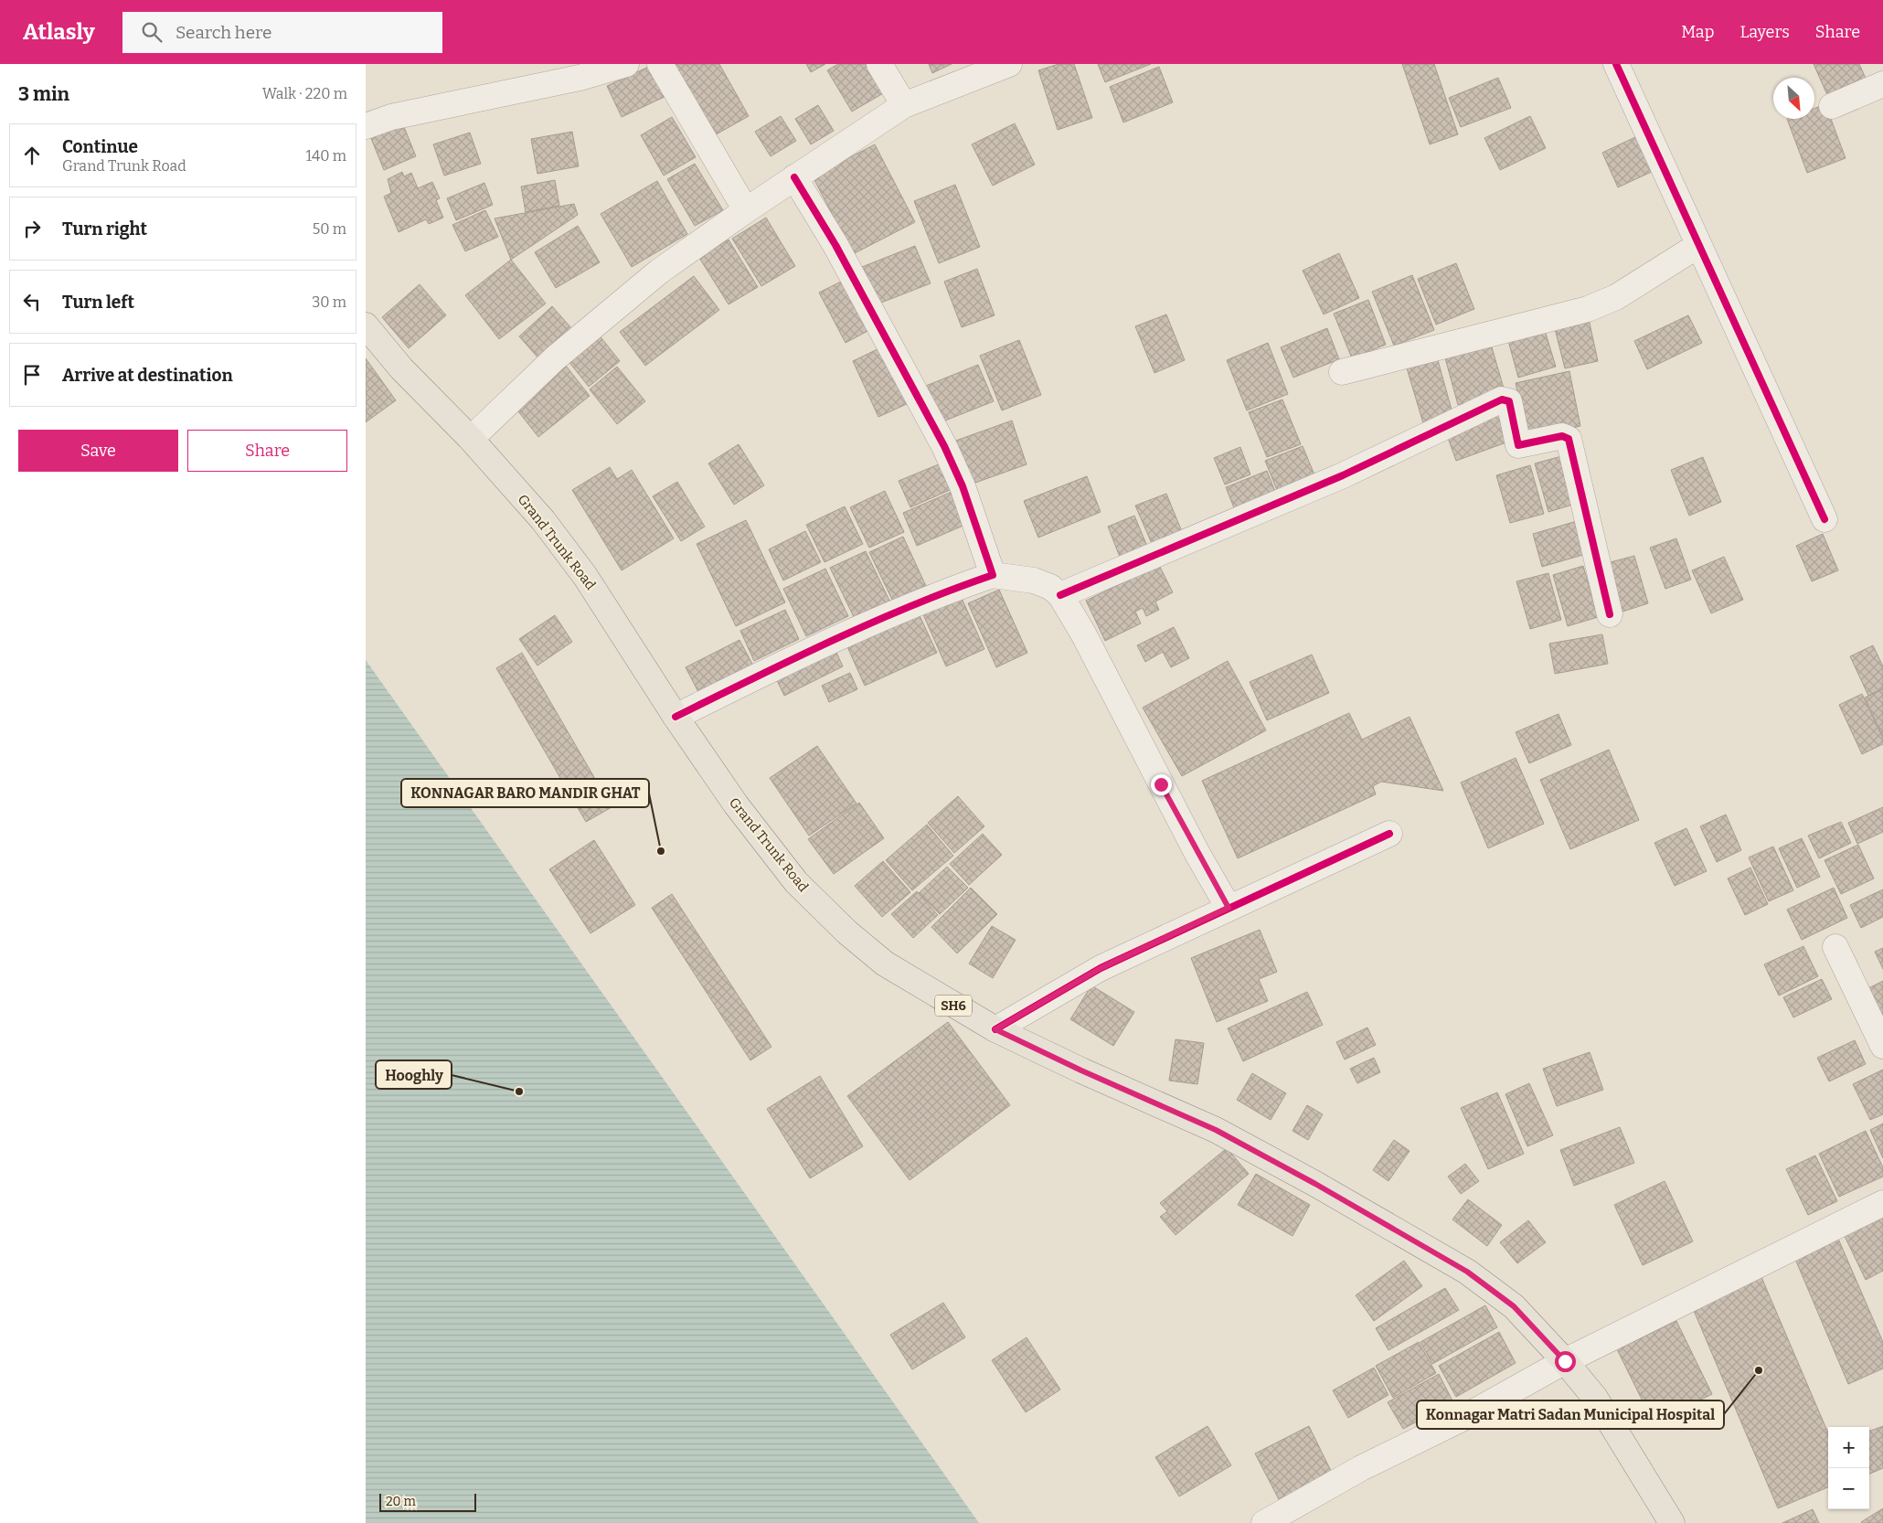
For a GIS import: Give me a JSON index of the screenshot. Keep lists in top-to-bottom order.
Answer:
{
  "streets": {
    "main road": ["Grand Trunk Road", "SH6"]
  },
  "places": ["KONNAGAR BARO MANDIR GHAT", "Hooghly", "Konnagar Matri Sadan Municipal Hospital"],
  "scale_bar": "20 m",
  "north": "bottom right",
  "page": {
    "header": "Atlasly",
    "search": "Search here",
    "nav": ["Map", "Layers", "Share"],
    "heading": ["3 min", "Walk · 220 m"],
    "list": [
      ["Continue", "Grand Trunk Road", "140 m"],
      ["Turn right", "50 m"],
      ["Turn left", "30 m"],
      "Arrive at destination"
    ],
    "buttons": ["Save", "Share"],
    "map_buttons": ["+", "−"],
    "scale": "20 m"
  }
}
